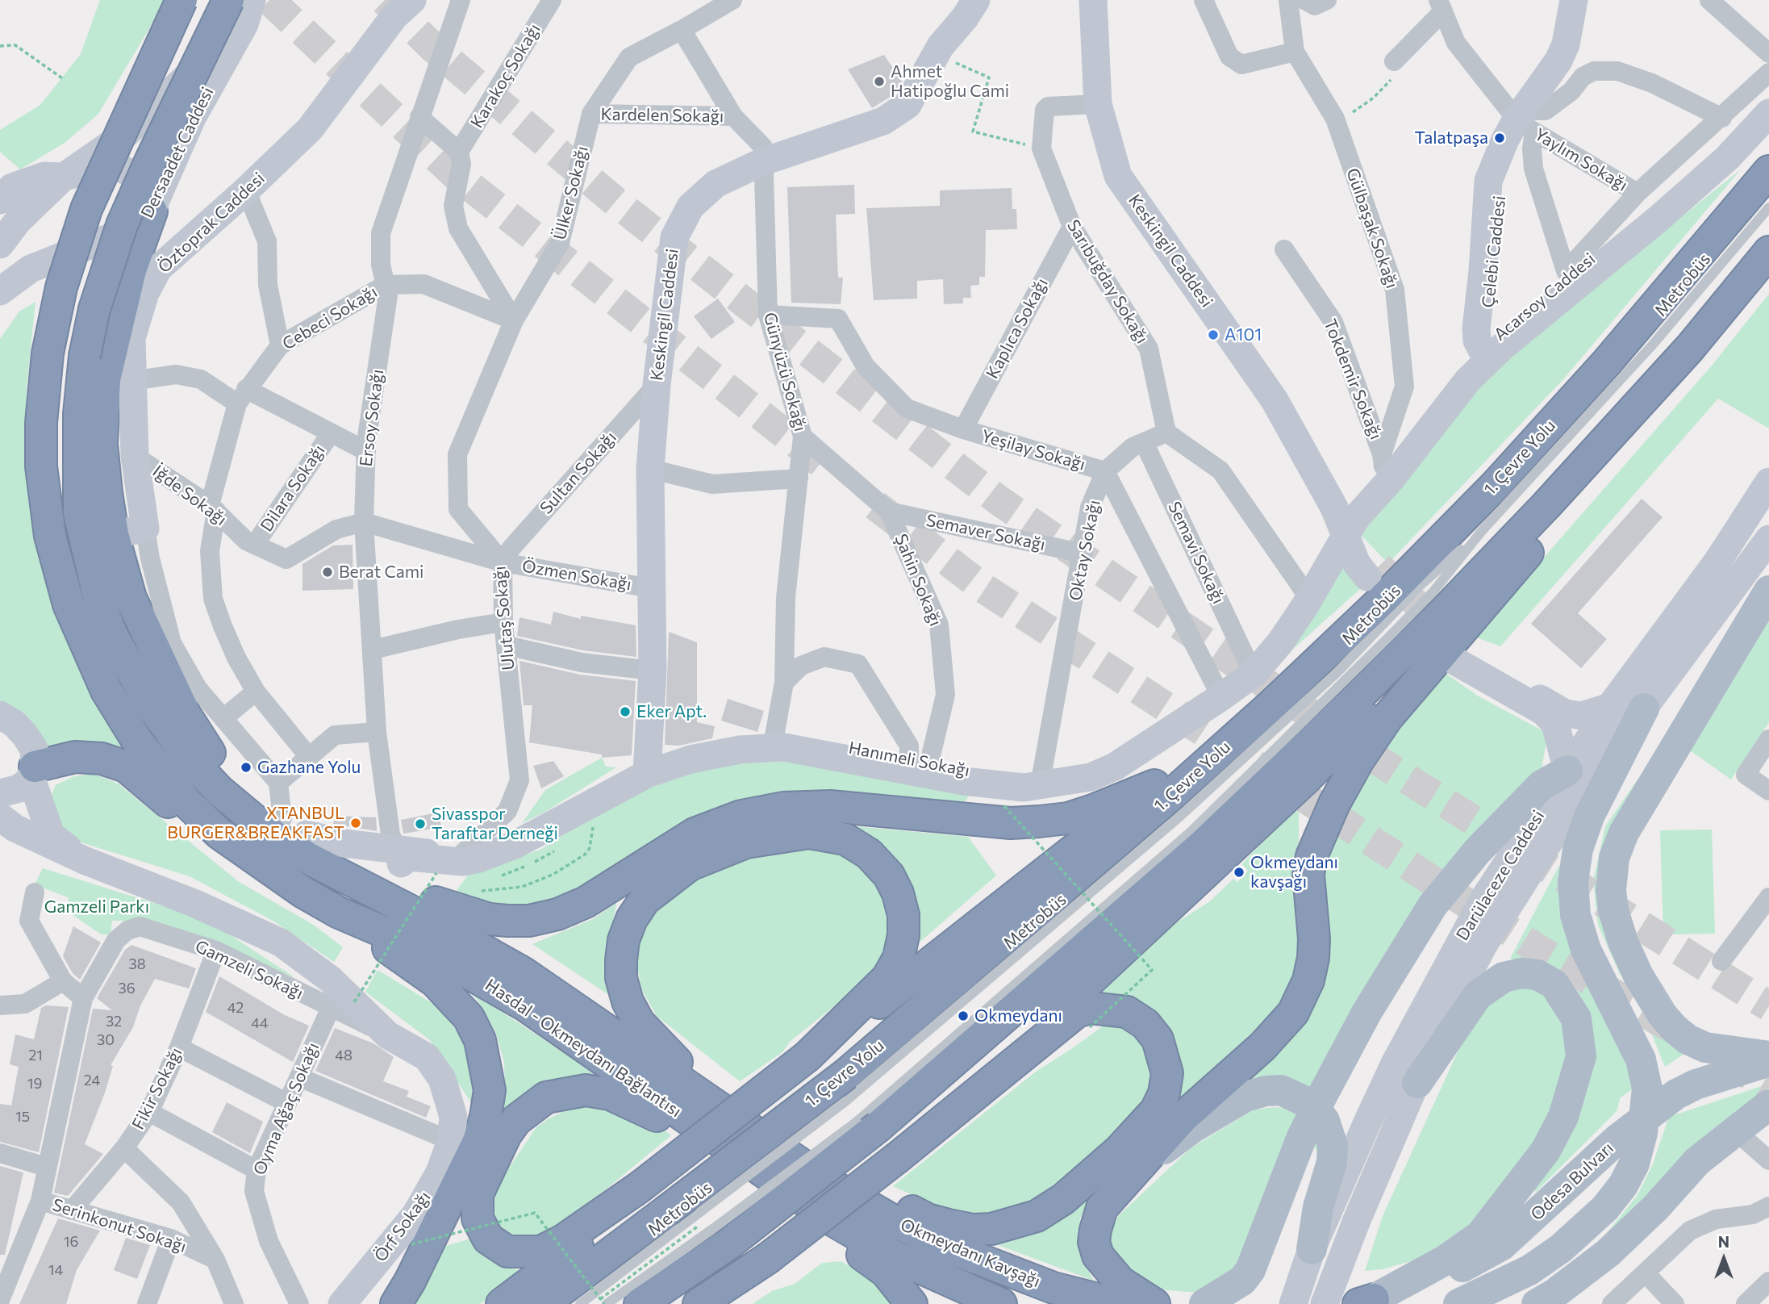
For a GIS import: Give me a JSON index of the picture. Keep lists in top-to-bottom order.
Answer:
{
  "streets": {
    "highway": ["1. Çevre Yolu", "Hasdal - Okmeydanı Bağlantısı", "Okmeydanı Kavşağı"],
    "main road": [
      "Dersaadet Caddesi",
      "Öztoprak Caddesi",
      "Keskingil Caddesi",
      "Çelebi Caddesi",
      "Acarsoy Caddesi",
      "Hanımeli Sokağı",
      "Darülaceze Caddesi",
      "Odesa Bulvarı",
      "Örf Sokağı"
    ],
    "street": [
      "Karakoç Sokağı",
      "Kardelen Sokağı",
      "Yaylım Sokağı",
      "Ülker Sokağı",
      "Gülbaşak Sokağı",
      "Sarıbuğday Sokağı",
      "Cebeci Sokağı",
      "Kaplıca Sokağı",
      "Günyüzü Sokağı",
      "Tokdemir Sokağı",
      "Ersoy Sokağı",
      "Yeşilay Sokağı",
      "Sultan Sokağı",
      "Dilara Sokağı",
      "İğde Sokağı",
      "Semaver Sokağı",
      "Oktay Sokağı",
      "Semavi Sokağı",
      "Özmen Sokağı",
      "Şahin Sokağı",
      "Ulutaş Sokağı",
      "Gamzeli Sokağı",
      "Fikir Sokağı",
      "Oyma Ağaç Sokağı",
      "Serinkonut Sokağı"
    ],
    "lane": ["Metrobüs"]
  },
  "crossings": [
    ["Kardelen Sokağı", "Ülker Sokağı"],
    ["Kardelen Sokağı", "Günyüzü Sokağı"],
    ["Yaylım Sokağı", "Çelebi Caddesi"],
    ["Ülker Sokağı", "Ulutaş Sokağı"],
    ["Öztoprak Caddesi", "İğde Sokağı"],
    ["Gülbaşak Sokağı", "Acarsoy Caddesi"],
    ["Gülbaşak Sokağı", "Tokdemir Sokağı"],
    ["Keskingil Caddesi", "Acarsoy Caddesi"],
    ["Keskingil Caddesi", "Günyüzü Sokağı"],
    ["Keskingil Caddesi", "Sultan Sokağı"],
    ["Keskingil Caddesi", "Özmen Sokağı"],
    ["Keskingil Caddesi", "Hanımeli Sokağı"],
    ["Çelebi Caddesi", "Acarsoy Caddesi"],
    ["Sarıbuğday Sokağı", "Kaplıca Sokağı"],
    ["Sarıbuğday Sokağı", "Oktay Sokağı"],
    ["Metrobüs", "1. Çevre Yolu"],
    ["Acarsoy Caddesi", "Tokdemir Sokağı"],
    ["Acarsoy Caddesi", "Hanımeli Sokağı"],
    ["Cebeci Sokağı", "Ersoy Sokağı"],
    ["Cebeci Sokağı", "İğde Sokağı"],
    ["Kaplıca Sokağı", "Yeşilay Sokağı"],
    ["Günyüzü Sokağı", "Yeşilay Sokağı"],
    ["Günyüzü Sokağı", "Şahin Sokağı"],
    ["Günyüzü Sokağı", "Hanımeli Sokağı"],
    ["Ersoy Sokağı", "İğde Sokağı"],
    ["Ersoy Sokağı", "Özmen Sokağı"],
    ["Ersoy Sokağı", "Hanımeli Sokağı"],
    ["Yeşilay Sokağı", "Oktay Sokağı"],
    ["Yeşilay Sokağı", "Hanımeli Sokağı"],
    ["Sultan Sokağı", "Özmen Sokağı"],
    ["Sultan Sokağı", "Ulutaş Sokağı"],
    ["Dilara Sokağı", "İğde Sokağı"],
    ["İğde Sokağı", "Özmen Sokağı"],
    ["Semaver Sokağı", "Oktay Sokağı"],
    ["Semaver Sokağı", "Şahin Sokağı"],
    ["Oktay Sokağı", "Semavi Sokağı"],
    ["Oktay Sokağı", "Hanımeli Sokağı"],
    ["Semavi Sokağı", "Hanımeli Sokağı"],
    ["Özmen Sokağı", "Ulutaş Sokağı"],
    ["Şahin Sokağı", "Hanımeli Sokağı"],
    ["Ulutaş Sokağı", "Hanımeli Sokağı"],
    ["Gamzeli Sokağı", "Fikir Sokağı"],
    ["Gamzeli Sokağı", "Oyma Ağaç Sokağı"],
    ["Gamzeli Sokağı", "Serinkonut Sokağı"],
    ["Hasdal - Okmeydanı Bağlantısı", "Okmeydanı Kavşağı"],
    ["Fikir Sokağı", "Serinkonut Sokağı"]
  ],
  "parks": ["Gamzeli Parkı"],
  "places": [
    "Ahmet Hatipoğlu Cami",
    "Talatpaşa",
    "A101",
    "Berat Cami",
    "Eker Apt.",
    "Gazhane Yolu",
    "XTANBUL BURGER&BREAKFAST",
    "Sivasspor Taraftar Derneği",
    "Okmeydanı kavşağı",
    "Okmeydanı"
  ],
  "house_numbers": [
    "38",
    "36",
    "42",
    "32",
    "44",
    "30",
    "21",
    "48",
    "24",
    "19",
    "15",
    "16",
    "14"
  ],
  "north": "top"
}
